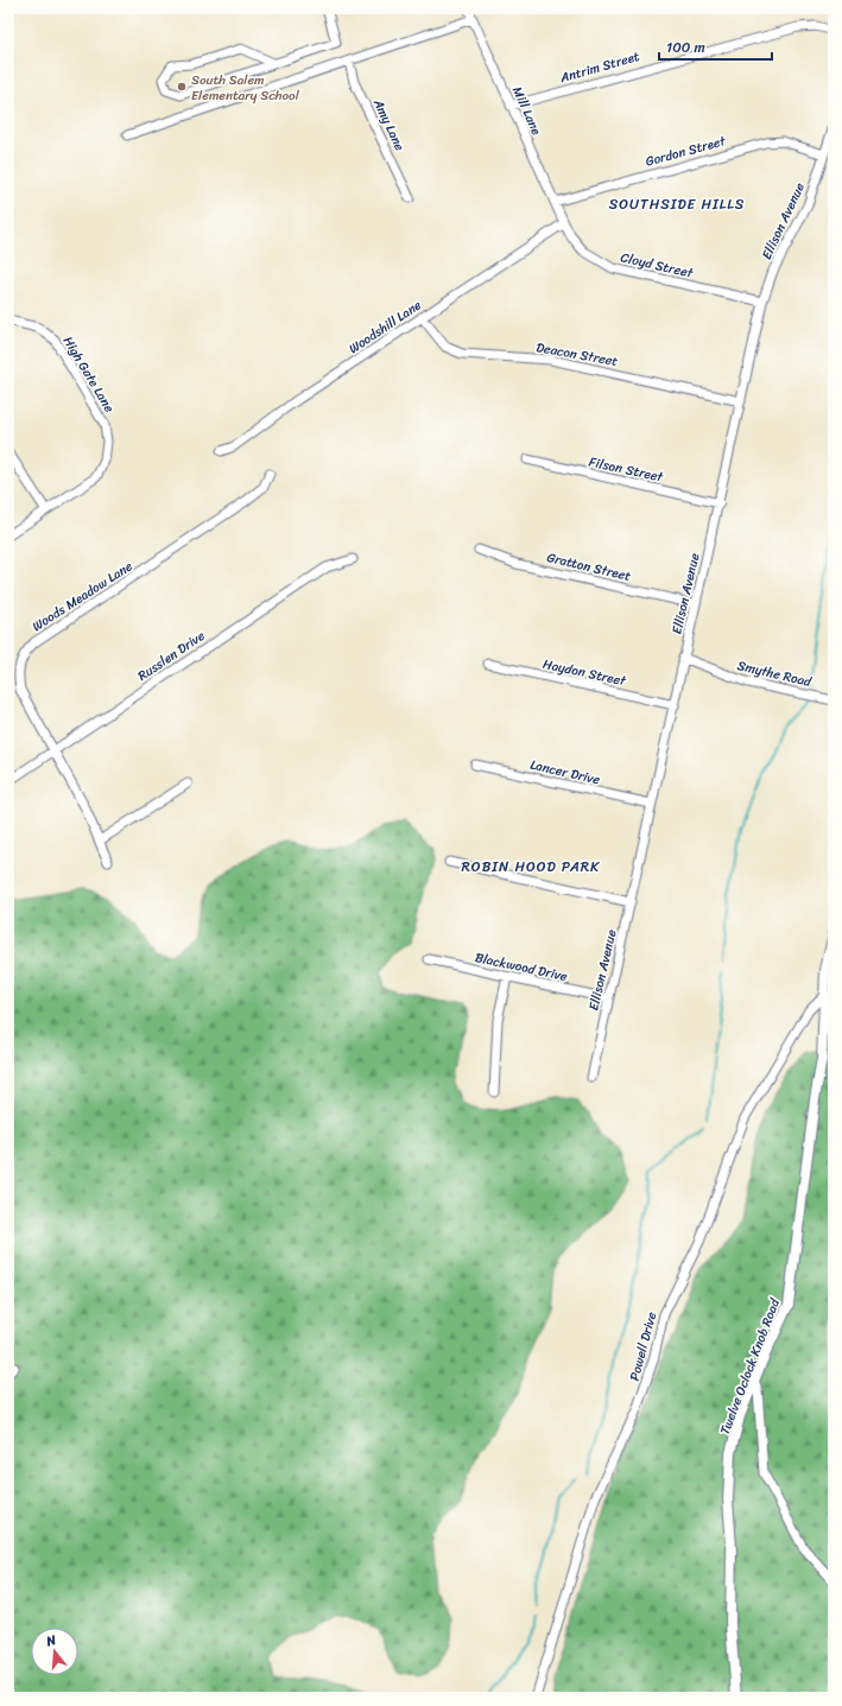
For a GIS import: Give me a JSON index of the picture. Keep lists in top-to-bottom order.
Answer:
{
  "streets": {
    "street": [
      "Antrim Street",
      "Mill Lane",
      "Amy Lane",
      "Gordon Street",
      "Ellison Avenue",
      "Cloyd Street",
      "Woodshill Lane",
      "Deacon Street",
      "High Gate Lane",
      "Filson Street",
      "Gratton Street",
      "Woods Meadow Lane",
      "Russlen Drive",
      "Haydon Street",
      "Smythe Road",
      "Lancer Drive",
      "Blackwood Drive",
      "Powell Drive",
      "Twelve Oclock Knob Road"
    ]
  },
  "crossings": [
    ["Antrim Street", "Mill Lane"],
    ["Mill Lane", "Gordon Street"],
    ["Mill Lane", "Cloyd Street"],
    ["Mill Lane", "Woodshill Lane"],
    ["Gordon Street", "Ellison Avenue"],
    ["Ellison Avenue", "Cloyd Street"],
    ["Ellison Avenue", "Deacon Street"],
    ["Ellison Avenue", "Filson Street"],
    ["Ellison Avenue", "Gratton Street"],
    ["Ellison Avenue", "Haydon Street"],
    ["Ellison Avenue", "Smythe Road"],
    ["Ellison Avenue", "Lancer Drive"],
    ["Ellison Avenue", "Blackwood Drive"],
    ["Cloyd Street", "Woodshill Lane"],
    ["Woodshill Lane", "Deacon Street"],
    ["Woods Meadow Lane", "Russlen Drive"],
    ["Powell Drive", "Twelve Oclock Knob Road"]
  ],
  "districts": ["SOUTHSIDE HILLS", "ROBIN HOOD PARK"],
  "places": ["South Salem Elementary School"],
  "scale_bar": "100 m",
  "north": "top"
}
